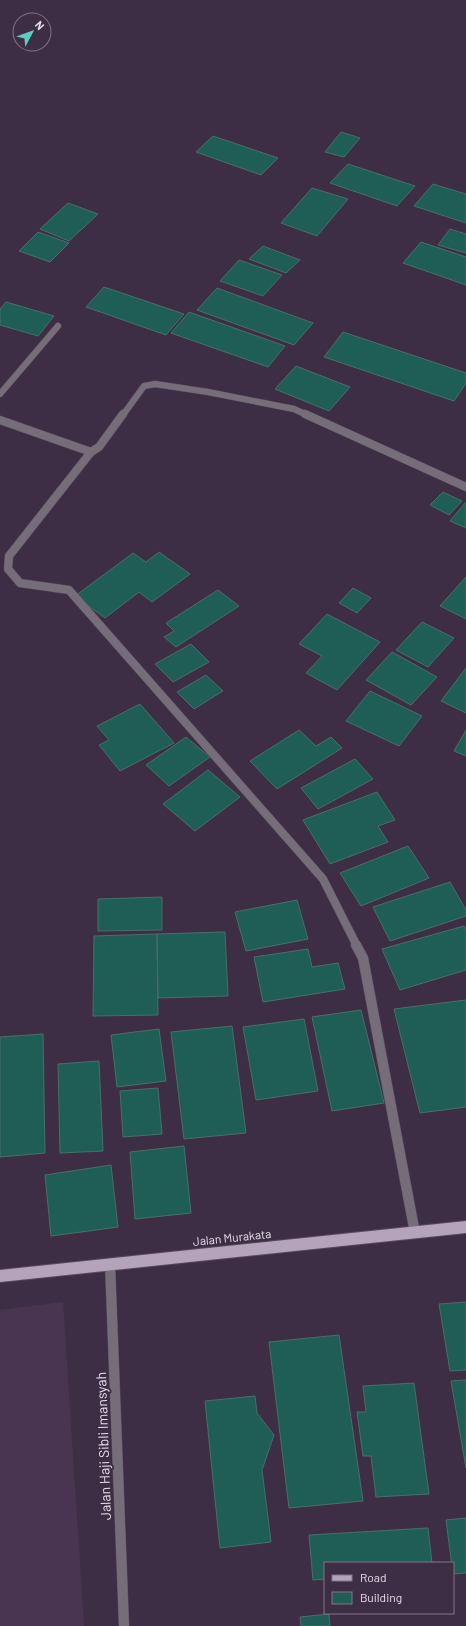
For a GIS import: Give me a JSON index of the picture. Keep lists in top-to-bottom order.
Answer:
{
  "streets": {
    "main road": ["Jalan Murakata"],
    "street": ["Jalan Haji Sibli Imansyah"]
  },
  "crossings": [
    ["Jalan Murakata", "Jalan Haji Sibli Imansyah"]
  ],
  "legend": ["Road", "Building"],
  "north": "top right"
}
